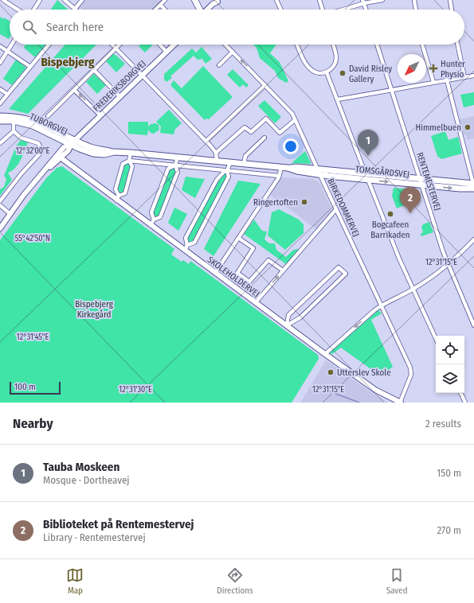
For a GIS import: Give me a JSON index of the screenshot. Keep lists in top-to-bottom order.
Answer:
{
  "streets": {
    "main road": ["TUBORGVEJ", "TOMSGÅRDSVEJ"],
    "street": [
      "FREDERIKSBORGVEJ",
      "RENTEMESTERVEJ",
      "BIRKEDOMMERVEJ",
      "SKOLEHOLDERVEJ"
    ]
  },
  "crossings": [
    ["FREDERIKSBORGVEJ", "TUBORGVEJ"],
    ["FREDERIKSBORGVEJ", "TOMSGÅRDSVEJ"],
    ["FREDERIKSBORGVEJ", "SKOLEHOLDERVEJ"],
    ["TUBORGVEJ", "TOMSGÅRDSVEJ"],
    ["TOMSGÅRDSVEJ", "RENTEMESTERVEJ"],
    ["TOMSGÅRDSVEJ", "BIRKEDOMMERVEJ"],
    ["BIRKEDOMMERVEJ", "SKOLEHOLDERVEJ"]
  ],
  "districts": ["Bispebjerg"],
  "parks": ["Bispebjerg Kirkegård"],
  "places": {
    "health": ["Hunter Physio"],
    "other": [
      "David Risley Gallery",
      "Himmelbuen",
      "Ringertoften",
      "Bogcafeen Barrikaden",
      "Utterslev Skole"
    ]
  },
  "scale_bar": "100 m",
  "north": "bottom left",
  "page": {
    "search": "Search here",
    "pins": ["1", "2"],
    "scale": "100 m",
    "heading": ["Nearby", "2 results"],
    "list": [
      {
        "mark": "1",
        "name": "Tauba Moskeen",
        "note": "Mosque · Dortheavej",
        "value": "150 m"
      },
      {
        "mark": "2",
        "name": "Biblioteket på Rentemestervej",
        "note": "Library · Rentemestervej",
        "value": "270 m"
      }
    ],
    "nav": ["Map", "Directions", "Saved"]
  },
  "coordinates": [
    "12°32'00\"E",
    "55°42'50\"N",
    "12°31'15\"E",
    "12°31'45\"E",
    "12°31'30\"E"
  ]
}
